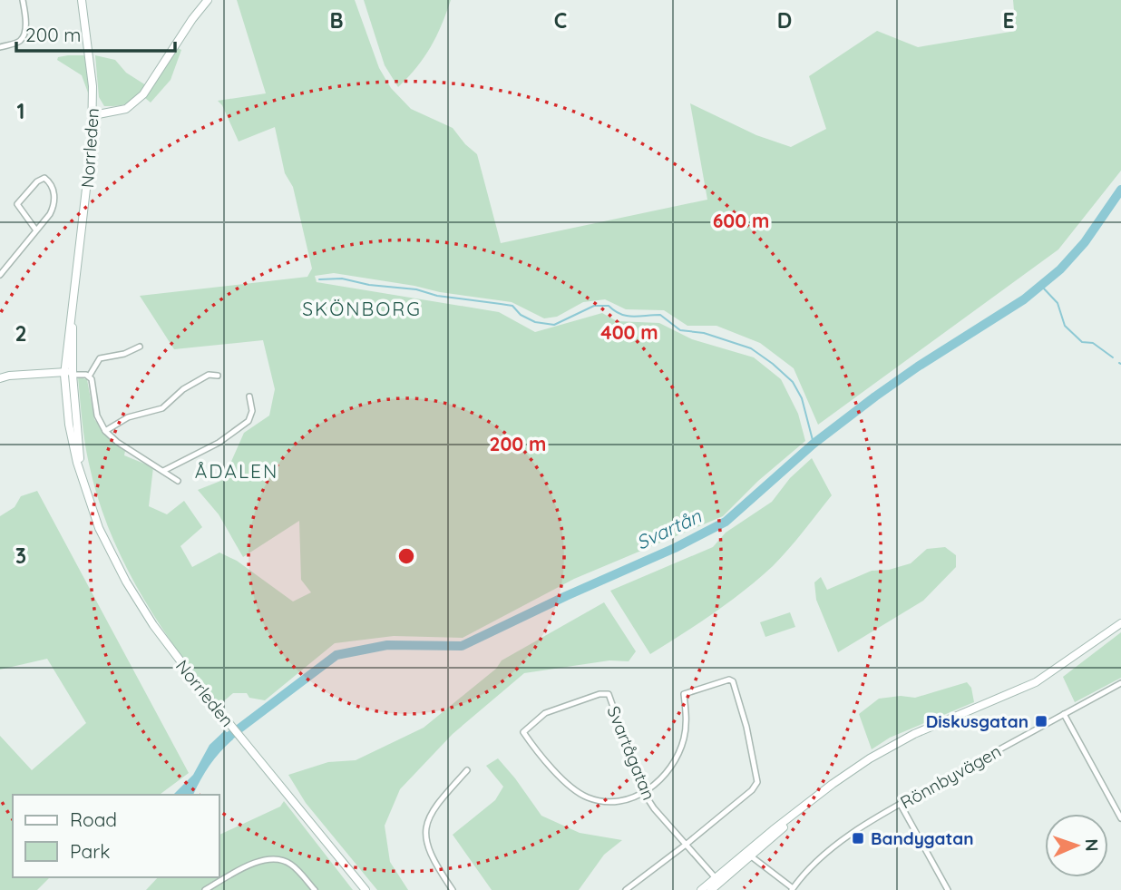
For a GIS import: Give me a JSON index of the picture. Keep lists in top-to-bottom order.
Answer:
{
  "streets": {
    "main road": ["Norrleden"],
    "street": ["Svartågatan", "Rönnbyvägen"]
  },
  "districts": ["SKÖNBORG", "ÅDALEN"],
  "water": ["Svartån"],
  "places": {
    "transit": ["Diskusgatan", "Bandygatan"]
  },
  "legend": ["Road", "Park"],
  "scale_bar": "200 m",
  "north": "right",
  "grid": {
    "columns": [
      "B",
      "C",
      "D",
      "E"
    ],
    "rows": ["1", "2", "3"]
  },
  "rings": ["600 m", "400 m", "200 m"]
}
